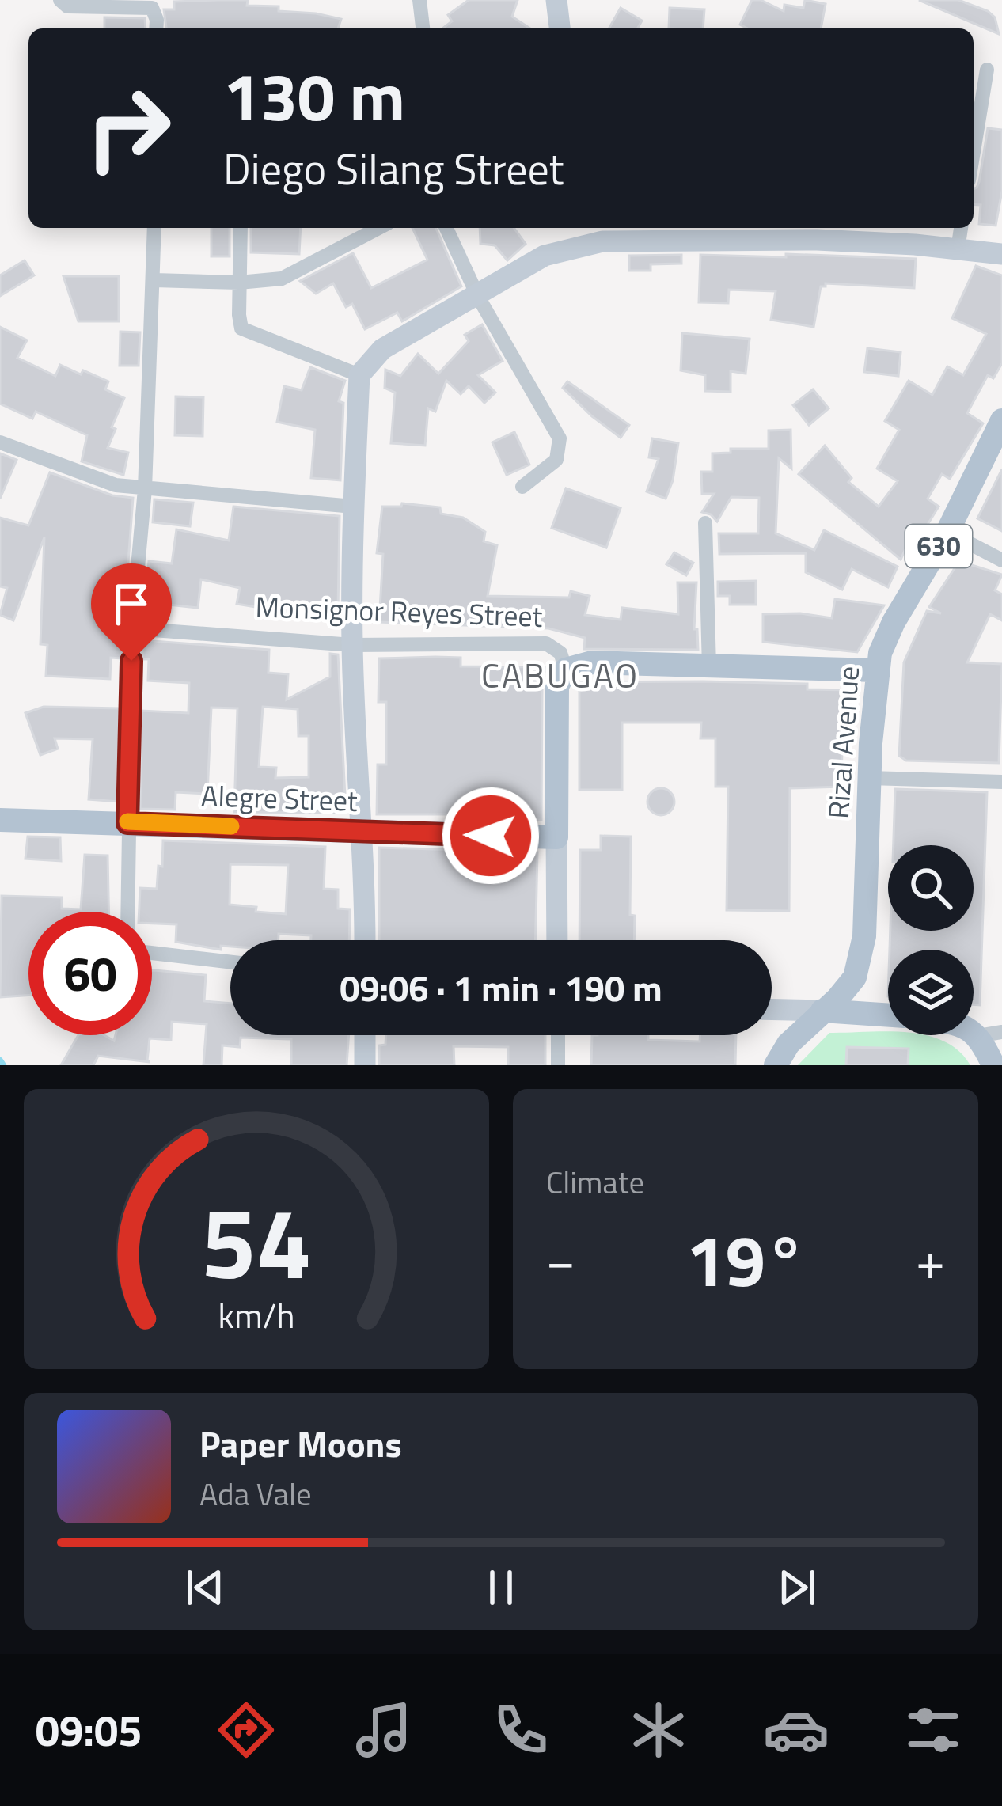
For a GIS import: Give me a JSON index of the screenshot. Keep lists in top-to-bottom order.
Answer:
{
  "streets": {
    "main road": ["630", "Rizal Avenue", "Alegre Street"],
    "street": ["Monsignor Reyes Street"]
  },
  "districts": ["CABUGAO"],
  "page": {
    "turn": ["130 m", "Diego Silang Street"],
    "limit": "60",
    "trip": "09:06 · 1 min · 190 m",
    "tile": "Climate",
    "heat": ["−", "19°", "+"],
    "song": ["Paper Moons", "Ada Vale"],
    "tabs": "09:05",
    "gauge": ["54", "km/h"]
  }
}
